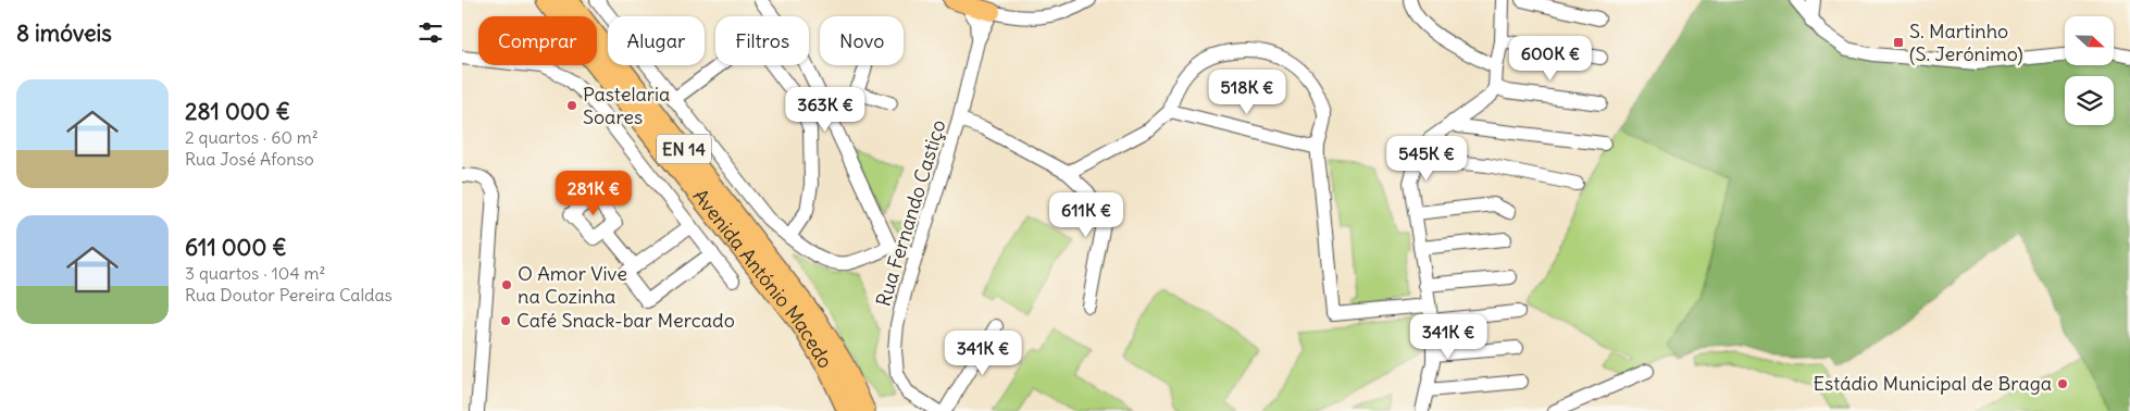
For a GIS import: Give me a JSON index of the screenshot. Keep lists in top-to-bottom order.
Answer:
{
  "streets": {
    "highway": ["EN 14", "Avenida António Macedo"],
    "street": ["Rua Fernando Castiço"]
  },
  "places": {
    "transit": ["S. Martinho (S. Jerónimo)"],
    "other": [
      "Pastelaria Soares",
      "O Amor Vive na Cozinha",
      "Café Snack-bar Mercado",
      "Estádio Municipal de Braga"
    ]
  },
  "north": "right",
  "page": {
    "heading": "8 imóveis",
    "chip": [
      "Comprar",
      "Alugar",
      "Filtros",
      "Novo"
    ],
    "price": [
      "600K €",
      "518K €",
      "363K €",
      "545K €",
      "281K €",
      "611K €",
      "341K €",
      "341K €"
    ],
    "list": [
      {
        "name": "281 000 €",
        "note": "2 quartos · 60 m² · Rua José Afonso"
      },
      {
        "name": "611 000 €",
        "note": "3 quartos · 104 m² · Rua Doutor Pereira Caldas"
      }
    ]
  }
}
